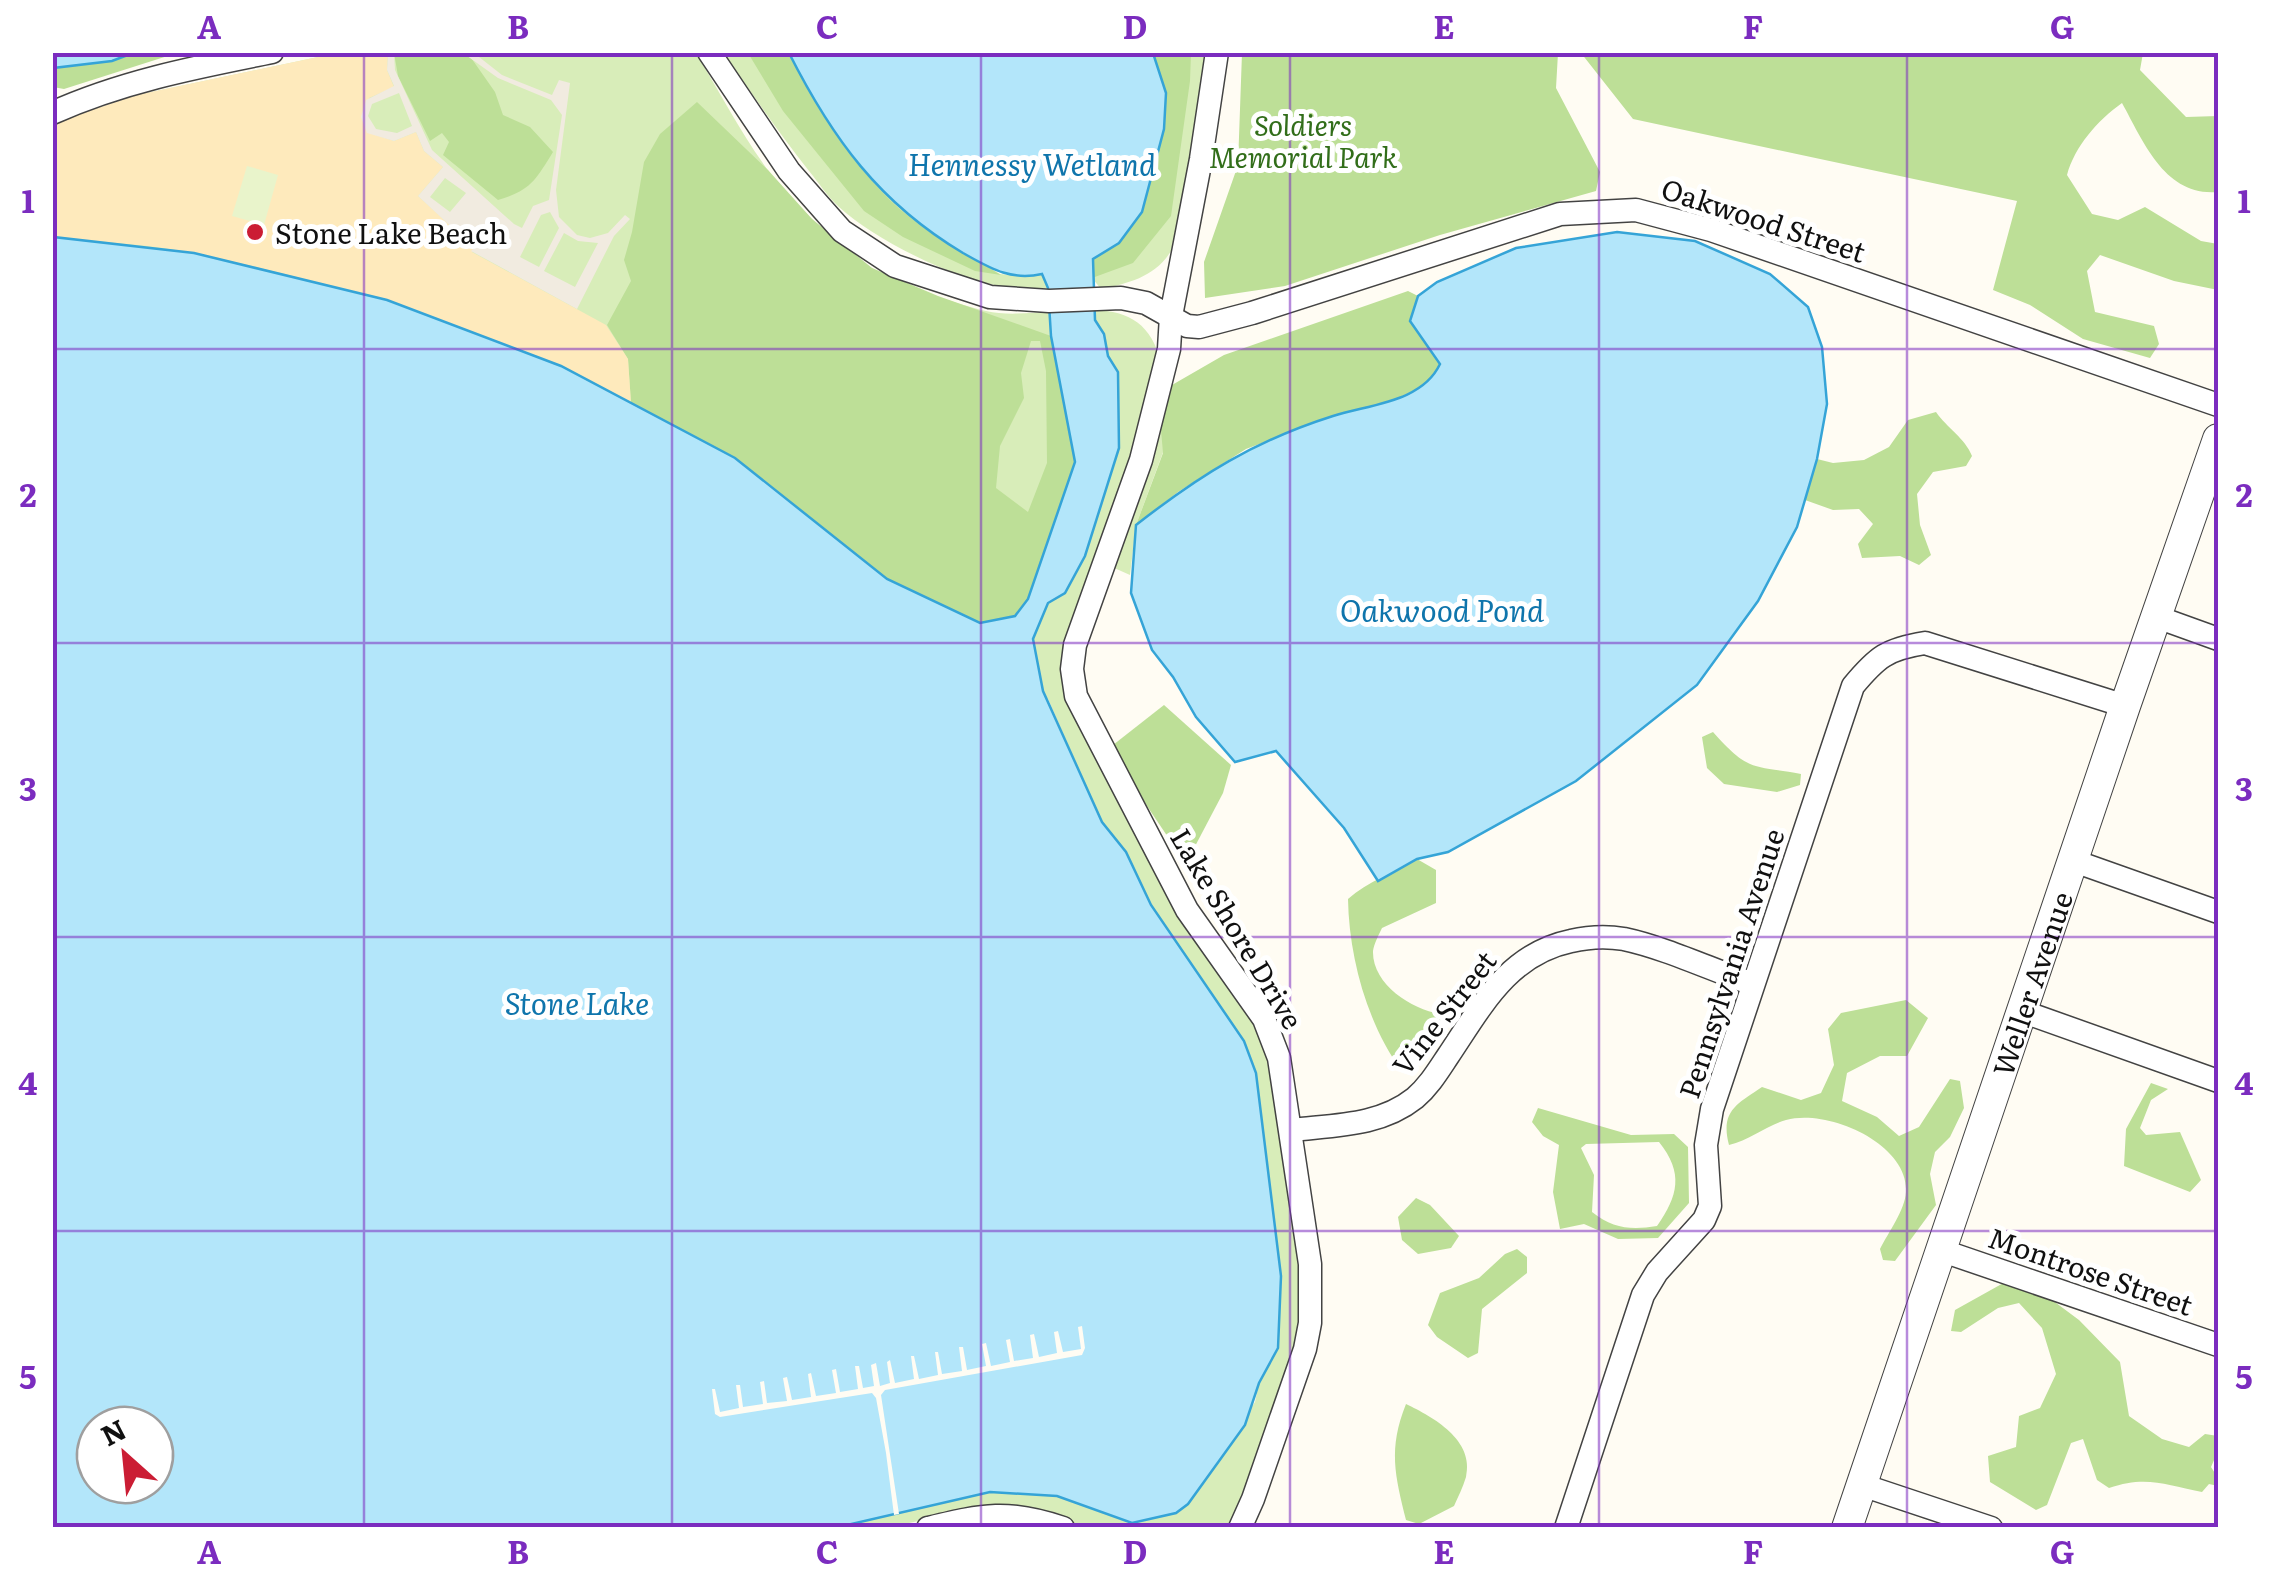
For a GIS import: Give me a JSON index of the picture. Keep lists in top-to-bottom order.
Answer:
{
  "streets": {
    "street": [
      "Oakwood Street",
      "Lake Shore Drive",
      "Pennsylvania Avenue",
      "Weller Avenue",
      "Vine Street",
      "Montrose Street"
    ]
  },
  "crossings": [
    ["Oakwood Street", "Lake Shore Drive"],
    ["Lake Shore Drive", "Vine Street"],
    ["Pennsylvania Avenue", "Weller Avenue"],
    ["Pennsylvania Avenue", "Vine Street"],
    ["Weller Avenue", "Montrose Street"]
  ],
  "water": ["Hennessy Wetland", "Oakwood Pond", "Stone Lake"],
  "parks": ["Soldiers Memorial Park"],
  "places": ["Stone Lake Beach"],
  "north": "top left",
  "grid": {
    "columns": [
      "A",
      "B",
      "C",
      "D",
      "E",
      "F",
      "G"
    ],
    "rows": [
      "1",
      "2",
      "3",
      "4",
      "5"
    ]
  }
}
